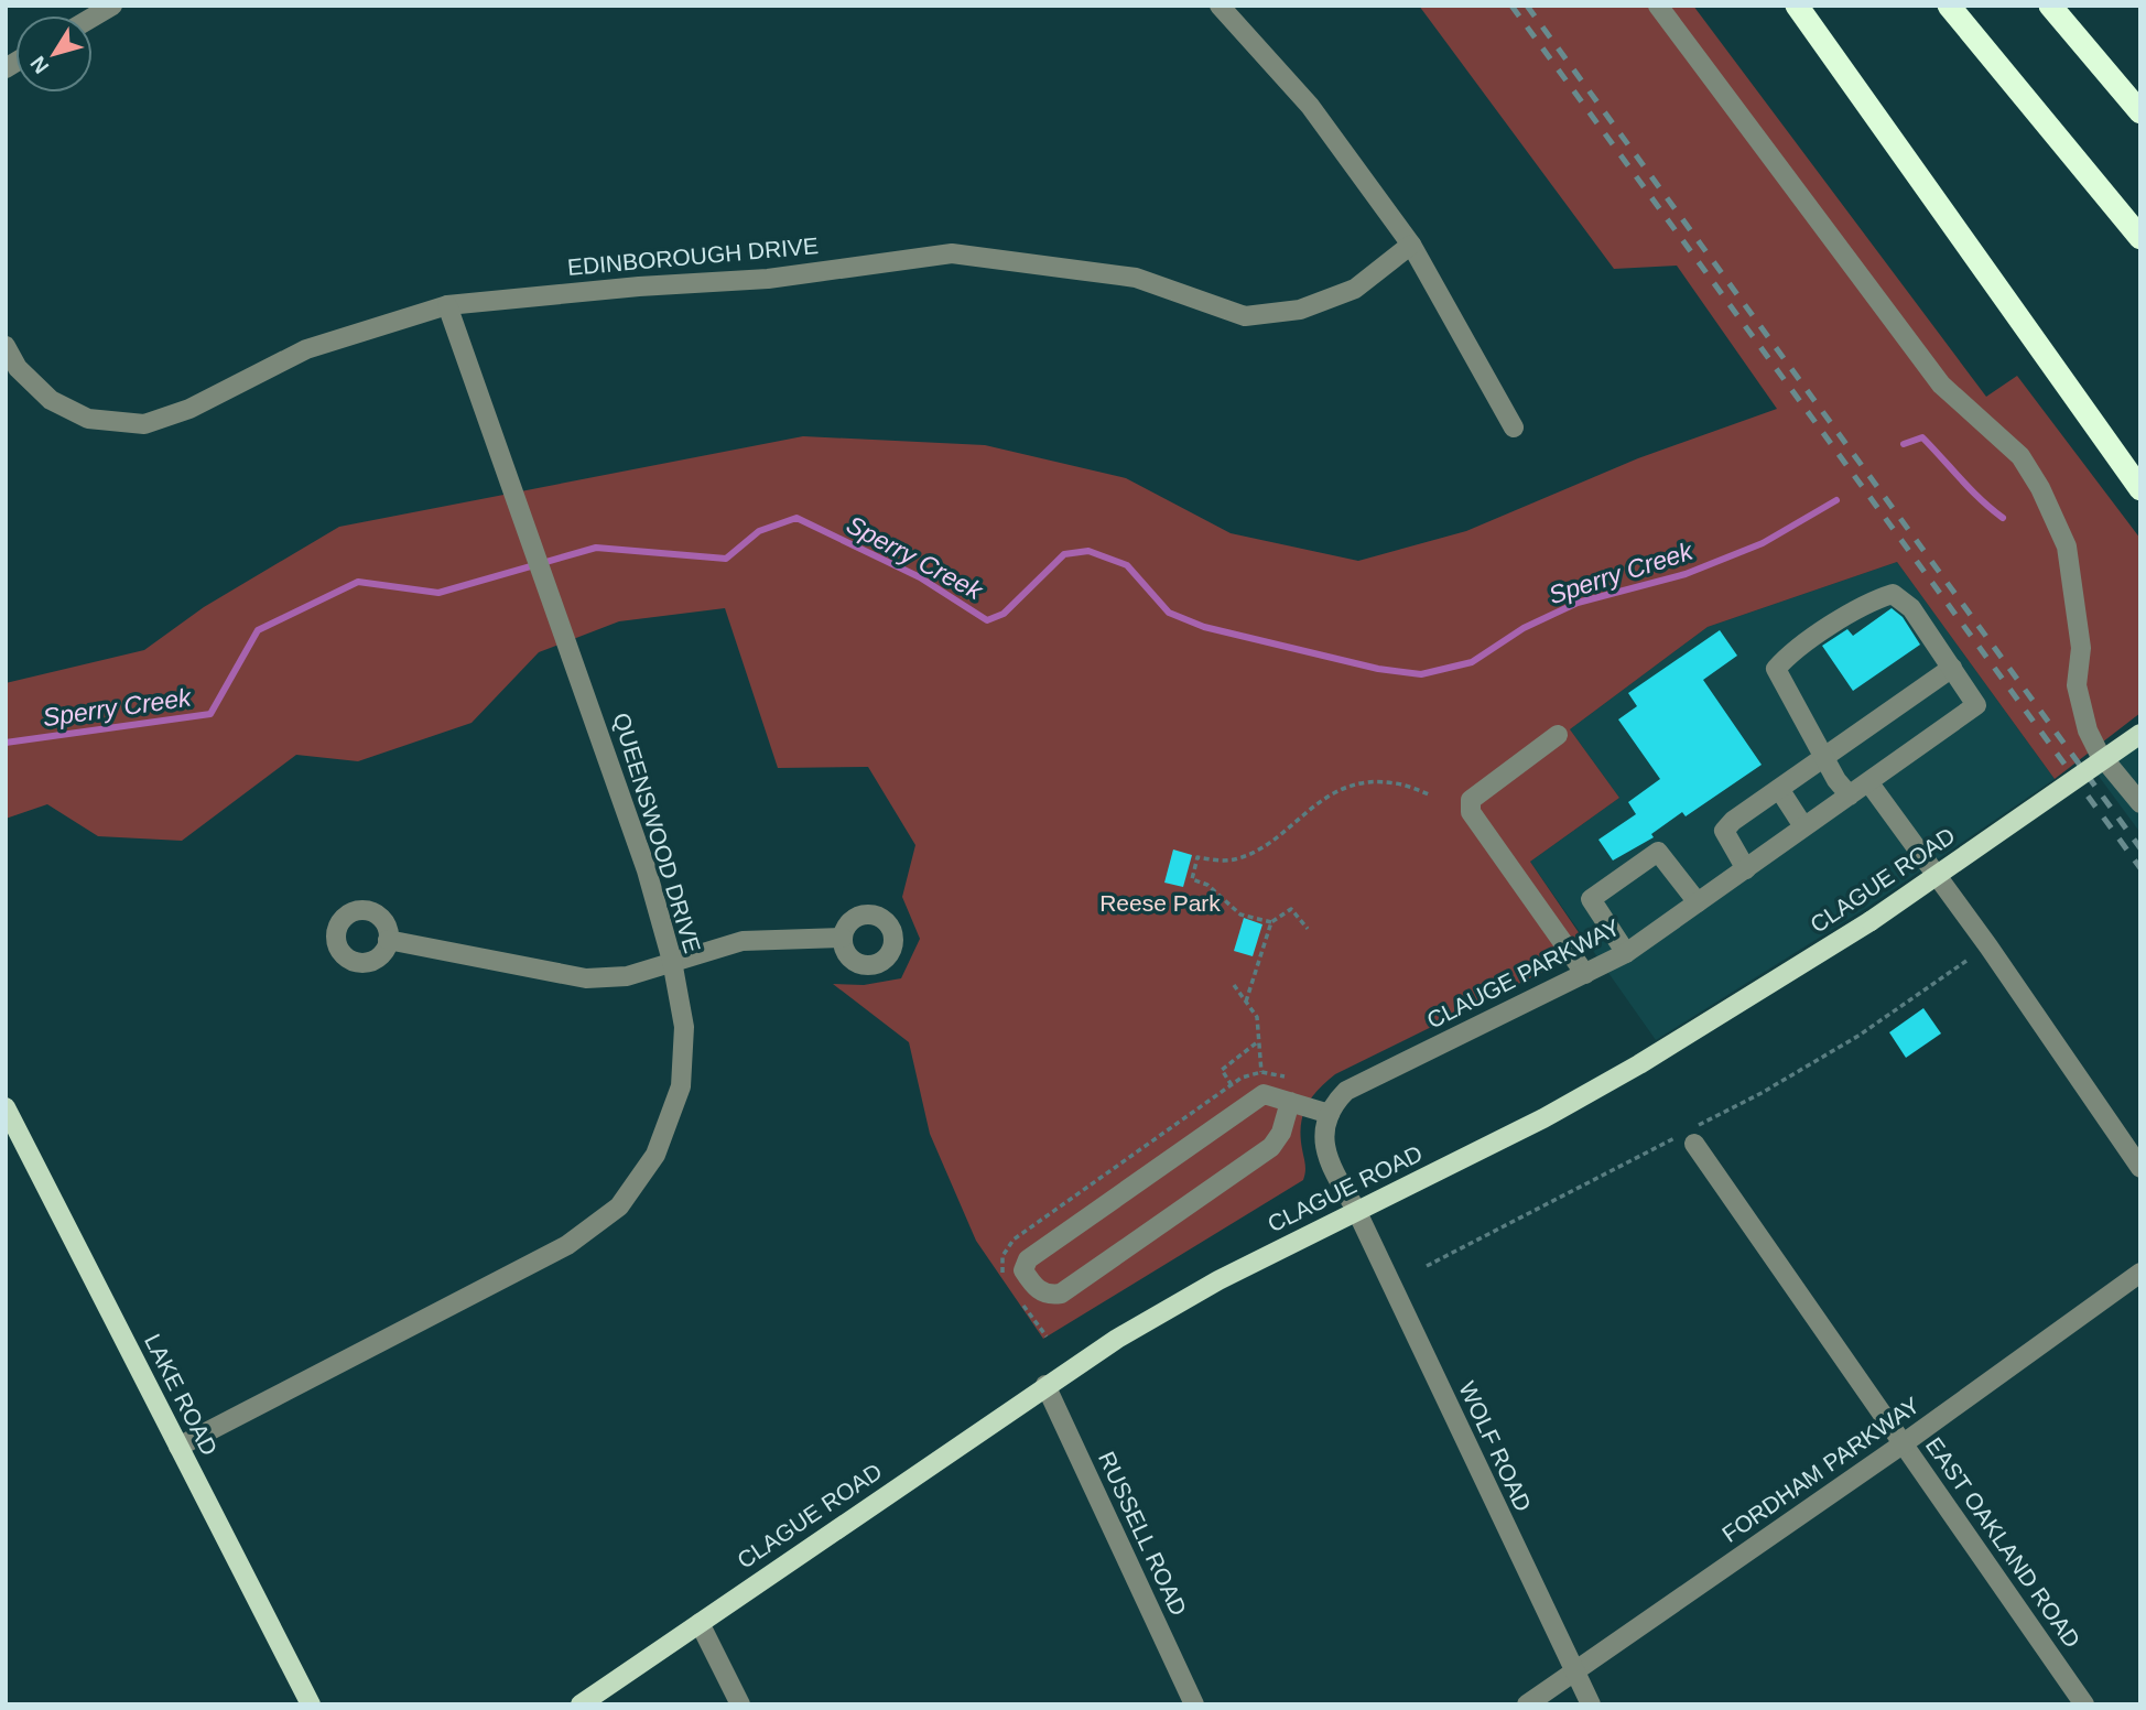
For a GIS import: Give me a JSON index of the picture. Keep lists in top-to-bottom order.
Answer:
{
  "streets": {
    "main road": ["CLAGUE ROAD", "LAKE ROAD"],
    "street": [
      "EDINBOROUGH DRIVE",
      "QUEENSWOOD DRIVE",
      "CLAUGE PARKWAY",
      "WOLF ROAD",
      "FORDHAM PARKWAY",
      "RUSSELL ROAD",
      "EAST OAKLAND ROAD"
    ]
  },
  "crossings": [
    ["EDINBOROUGH DRIVE", "QUEENSWOOD DRIVE"],
    ["QUEENSWOOD DRIVE", "LAKE ROAD"],
    ["CLAGUE ROAD", "WOLF ROAD"],
    ["CLAGUE ROAD", "RUSSELL ROAD"],
    ["WOLF ROAD", "FORDHAM PARKWAY"],
    ["FORDHAM PARKWAY", "EAST OAKLAND ROAD"]
  ],
  "water": ["Sperry Creek"],
  "parks": ["Reese Park"],
  "north": "bottom left"
}
